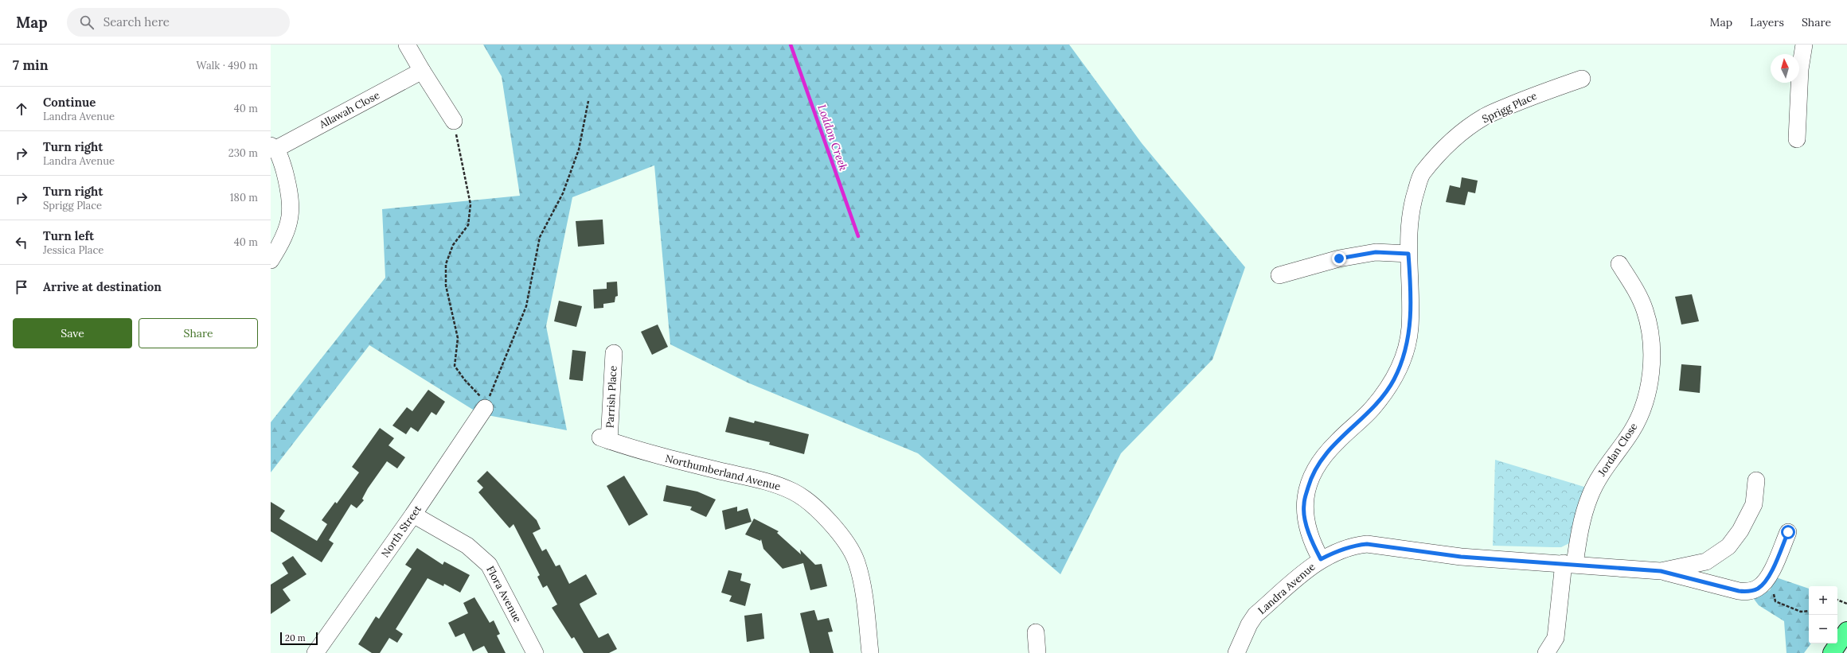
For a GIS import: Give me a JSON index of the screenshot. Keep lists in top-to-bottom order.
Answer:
{
  "streets": {
    "street": [
      "Sprigg Place",
      "Allawah Close",
      "Parrish Place",
      "Jordan Close",
      "Northumberland Avenue",
      "North Street",
      "Landra Avenue",
      "Flora Avenue"
    ]
  },
  "crossings": [
    ["Sprigg Place", "Landra Avenue"],
    ["Parrish Place", "Northumberland Avenue"],
    ["Jordan Close", "Landra Avenue"],
    ["North Street", "Flora Avenue"]
  ],
  "water": ["Loddon Creek"],
  "scale_bar": "20 m",
  "north": "top",
  "page": {
    "header": "Map",
    "search": "Search here",
    "nav": ["Map", "Layers", "Share"],
    "heading": ["7 min", "Walk · 490 m"],
    "list": [
      ["Continue", "Landra Avenue", "40 m"],
      ["Turn right", "Landra Avenue", "230 m"],
      ["Turn right", "Sprigg Place", "180 m"],
      ["Turn left", "Jessica Place", "40 m"],
      "Arrive at destination"
    ],
    "buttons": ["Save", "Share"],
    "map_buttons": ["+", "−"],
    "scale": "20 m"
  }
}
